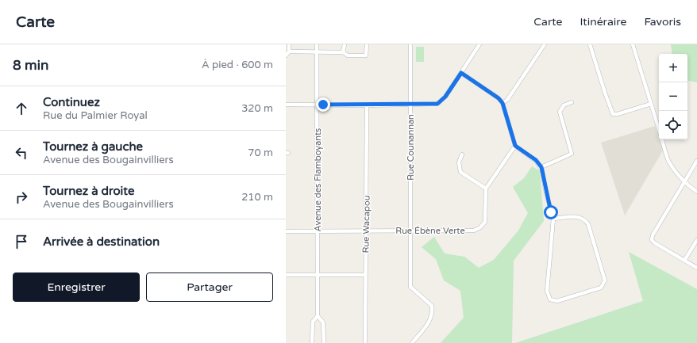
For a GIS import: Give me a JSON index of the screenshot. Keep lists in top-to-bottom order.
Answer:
{
  "streets": {
    "street": [
      "Rue Counannan",
      "Avenue des Flamboyants",
      "Rue Wacapou",
      "Rue Ébène Verte"
    ]
  },
  "crossings": [
    ["Rue Counannan", "Rue Ébène Verte"],
    ["Avenue des Flamboyants", "Rue Ébène Verte"],
    ["Rue Wacapou", "Rue Ébène Verte"]
  ],
  "page": {
    "header": "Carte",
    "nav": ["Carte", "Itinéraire", "Favoris"],
    "heading": ["8 min", "À pied · 600 m"],
    "map_buttons": ["+", "−"],
    "list": [
      ["Continuez", "Rue du Palmier Royal", "320 m"],
      ["Tournez à gauche", "Avenue des Bougainvilliers", "70 m"],
      ["Tournez à droite", "Avenue des Bougainvilliers", "210 m"],
      "Arrivée à destination"
    ],
    "buttons": ["Enregistrer", "Partager"]
  }
}
